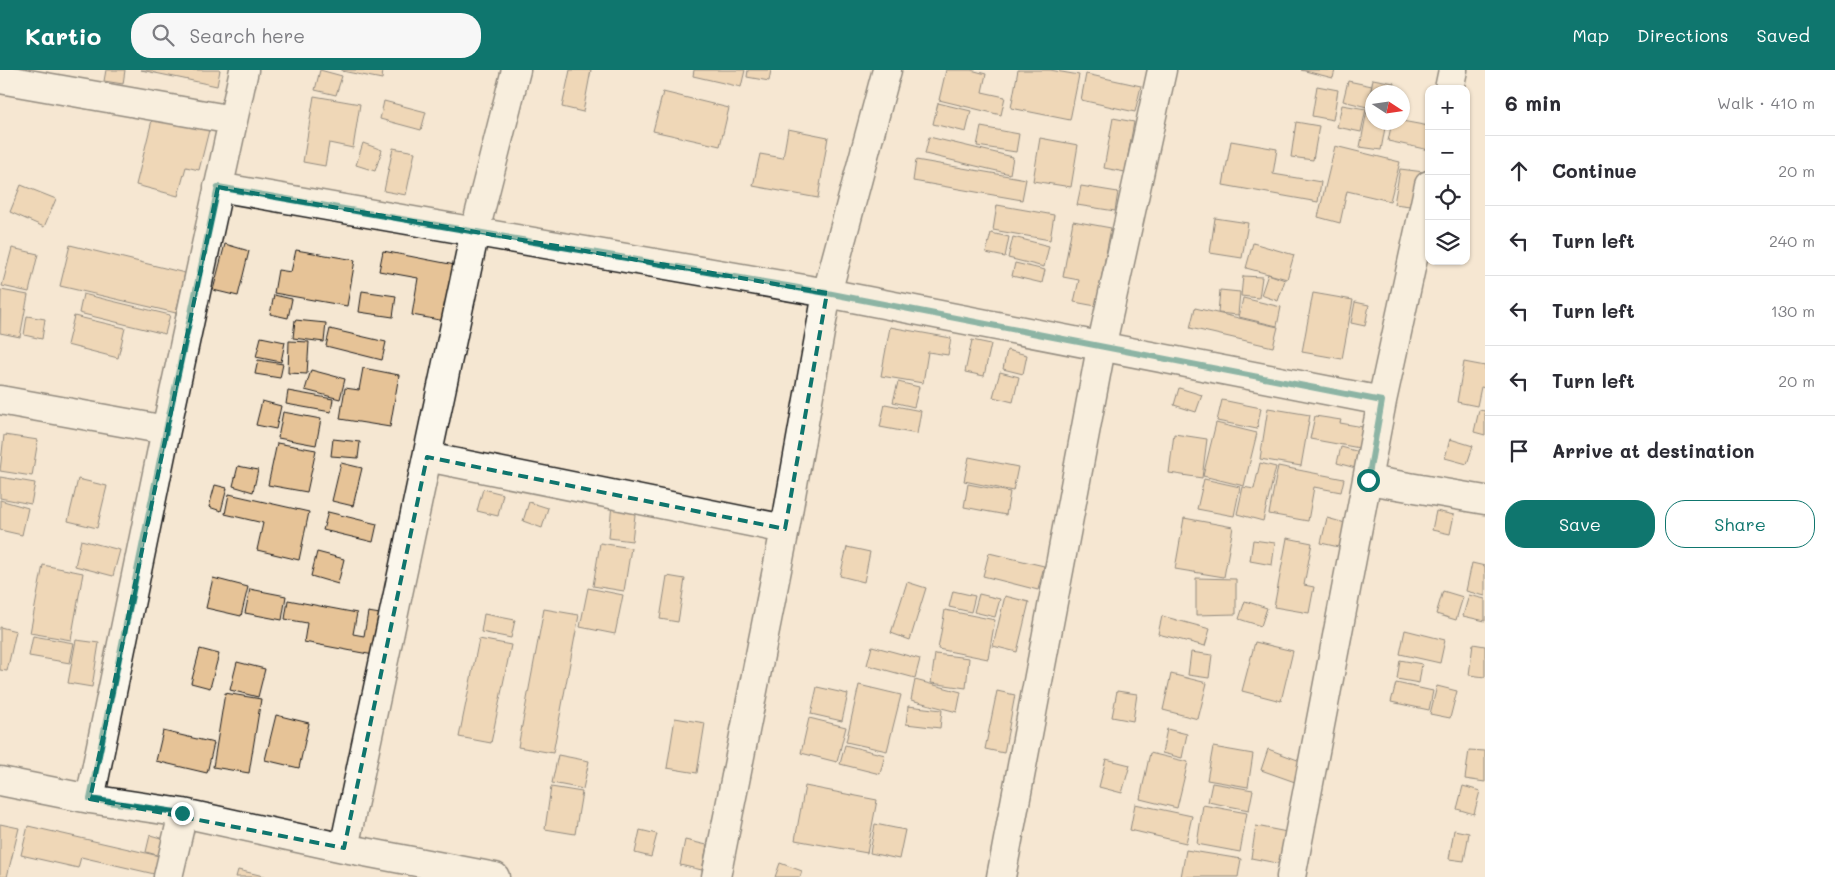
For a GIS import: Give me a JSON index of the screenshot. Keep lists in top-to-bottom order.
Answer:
{
  "north": "right",
  "page": {
    "header": "Kartio",
    "search": "Search here",
    "nav": ["Map", "Directions", "Saved"],
    "heading": ["6 min", "Walk · 410 m"],
    "map_buttons": ["+", "−"],
    "list": [
      ["Continue", "20 m"],
      ["Turn left", "240 m"],
      ["Turn left", "130 m"],
      ["Turn left", "20 m"],
      "Arrive at destination"
    ],
    "buttons": ["Save", "Share"]
  }
}
